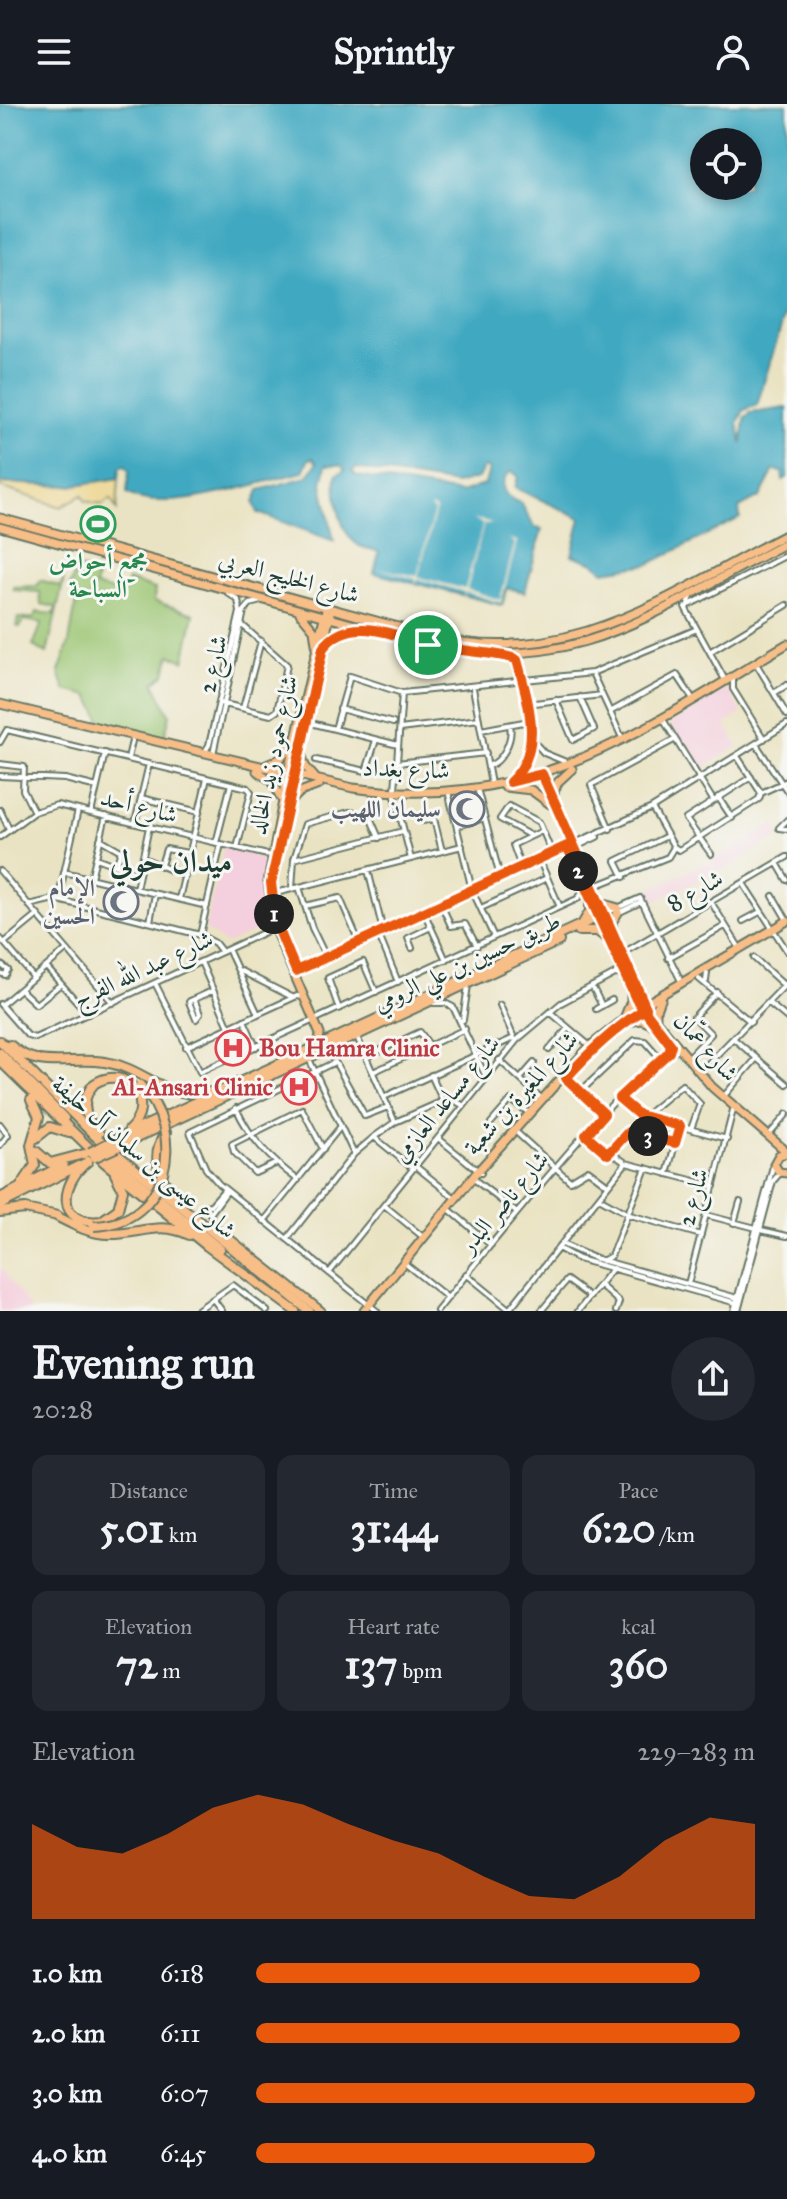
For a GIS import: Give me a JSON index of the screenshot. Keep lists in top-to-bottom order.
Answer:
{
  "streets": {
    "highway": ["طريق حسين بن علي الرومي", "شارع عيسى بن سلمان آل خليفة"],
    "main road": [
      "شارع الخليج العربي",
      "شارع حمود زيد الخالد",
      "شارع بغداد",
      "شارع عمّان",
      "شارع المغيرة بن شعبة"
    ],
    "street": [
      "شارع 2",
      "شارع أحد",
      "شارع 8",
      "شارع عبد الله الفرج",
      "شارع مساعد العازمي",
      "شارع ناصر البدر"
    ]
  },
  "crossings": [
    ["شارع الخليج العربي", "شارع 2"],
    ["شارع الخليج العربي", "شارع حمود زيد الخالد"],
    ["شارع 2", "شارع بغداد"],
    ["شارع 2", "شارع عمّان"],
    ["شارع حمود زيد الخالد", "شارع بغداد"],
    ["شارع حمود زيد الخالد", "شارع أحد"],
    ["شارع حمود زيد الخالد", "طريق حسين بن علي الرومي"],
    ["شارع حمود زيد الخالد", "شارع عبد الله الفرج"],
    ["شارع بغداد", "شارع عمّان"],
    ["شارع 8", "شارع عمّان"],
    ["طريق حسين بن علي الرومي", "شارع عمّان"],
    ["شارع عمّان", "شارع المغيرة بن شعبة"],
    ["شارع عمّان", "شارع مساعد العازمي"],
    ["شارع عمّان", "شارع ناصر البدر"]
  ],
  "districts": ["ميدان حولي"],
  "places": {
    "sports": ["مجمع أحواض السباحة"],
    "mosque": ["سليمان اللهيب", "الإمام الحسين"],
    "hospital": ["Bou Hamra Clinic", "Al-Ansari Clinic"]
  },
  "page": {
    "header": "Sprintly",
    "pins": ["2", "1", "3"],
    "heading": ["Evening run", "20:28"],
    "stats": [
      ["Distance", "5.01 km"],
      ["Time", "31:44"],
      ["Pace", "6:20 /km"],
      ["Elevation", "72 m"],
      ["Heart rate", "137 bpm"],
      ["kcal", "360"]
    ],
    "chart": ["Elevation", "229–283 m"],
    "list": [
      {
        "name": "1.0 km",
        "note": "6:18"
      },
      {
        "name": "2.0 km",
        "note": "6:11"
      },
      {
        "name": "3.0 km",
        "note": "6:07"
      },
      {
        "name": "4.0 km",
        "note": "6:45"
      }
    ]
  }
}
